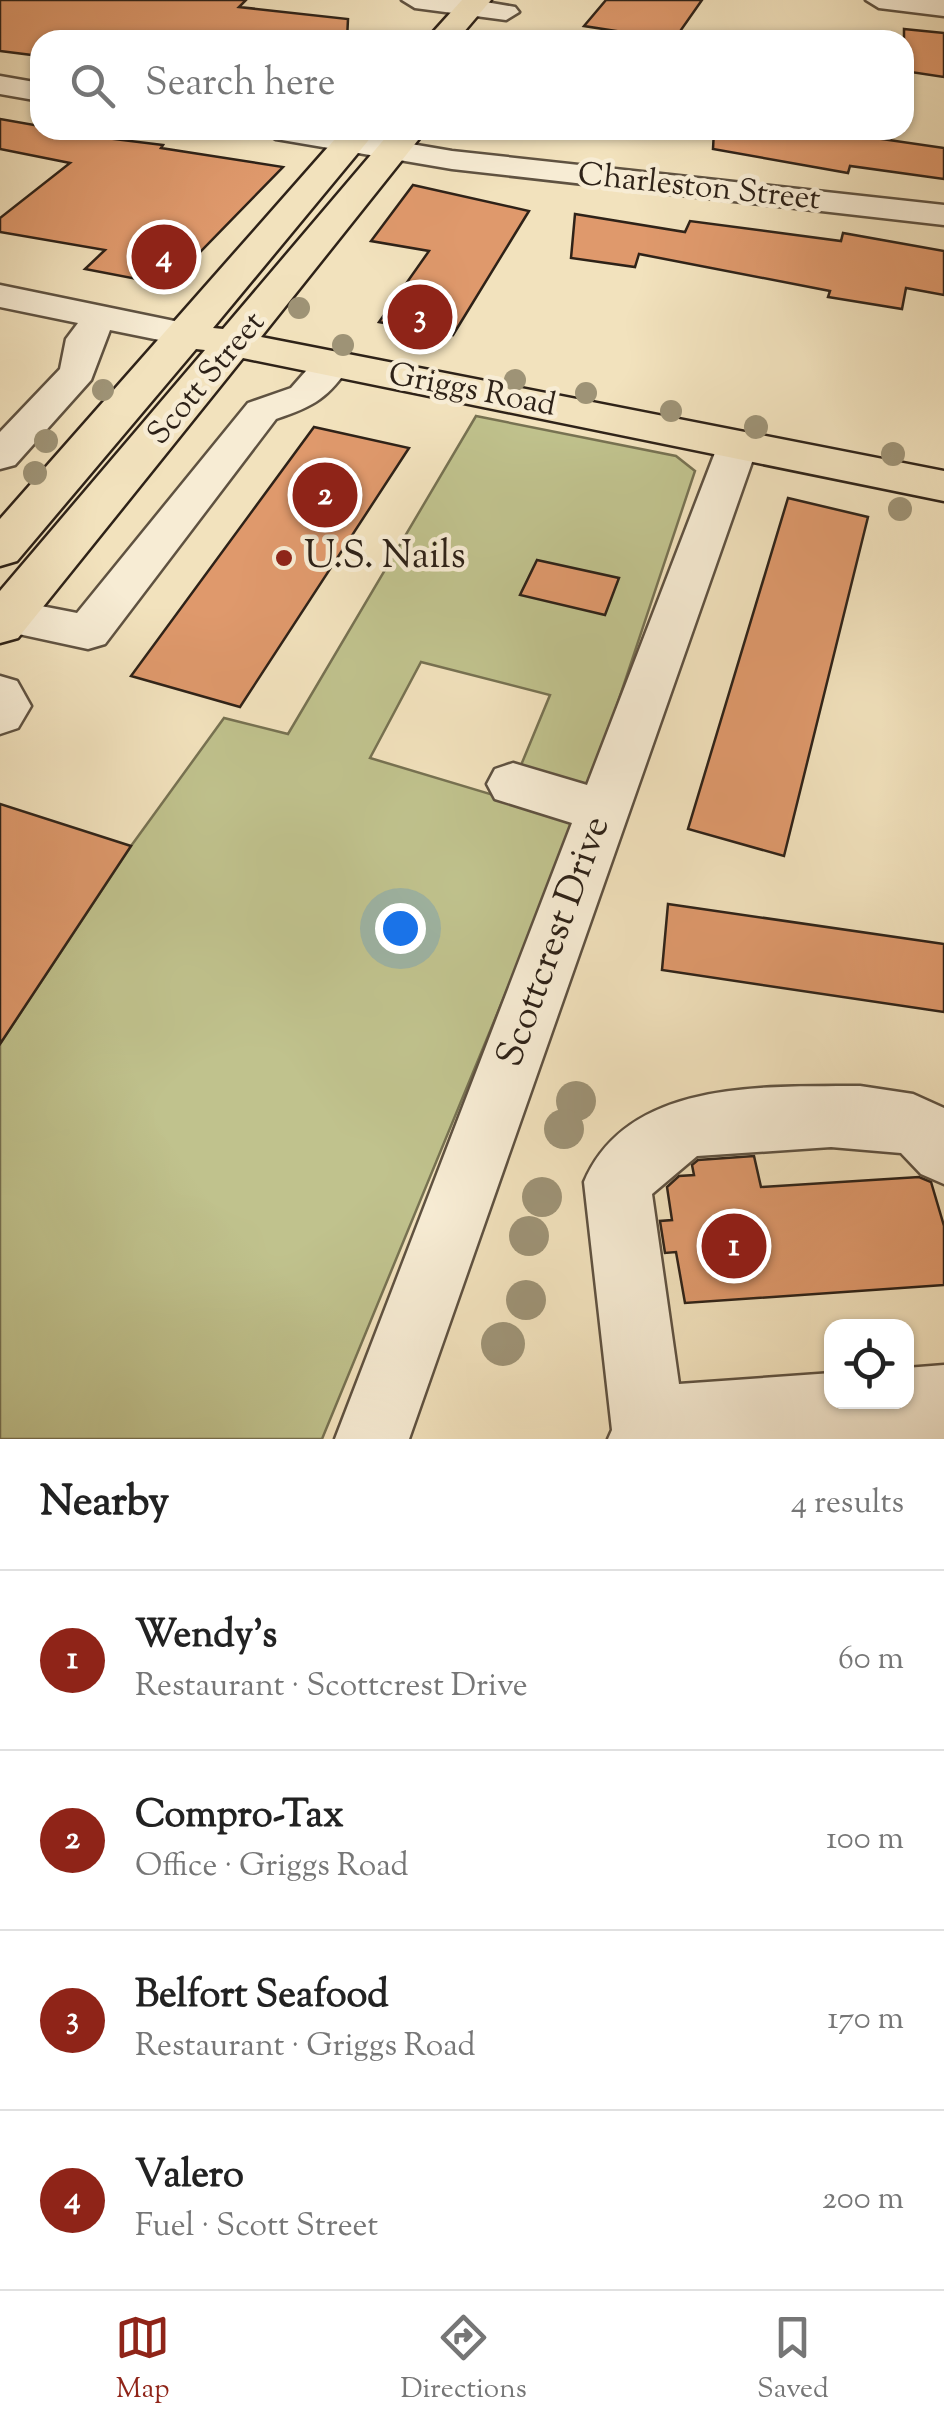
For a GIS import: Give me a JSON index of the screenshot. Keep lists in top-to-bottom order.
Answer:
{
  "streets": {
    "main road": ["Scott Street", "Griggs Road"],
    "street": ["Charleston Street", "Scottcrest Drive"]
  },
  "crossings": [
    ["Charleston Street", "Scott Street"],
    ["Scott Street", "Griggs Road"],
    ["Griggs Road", "Scottcrest Drive"]
  ],
  "places": ["U.S. Nails"],
  "page": {
    "search": "Search here",
    "pins": [
      "4",
      "3",
      "2",
      "1"
    ],
    "heading": ["Nearby", "4 results"],
    "list": [
      {
        "mark": "1",
        "name": "Wendy's",
        "note": "Restaurant · Scottcrest Drive",
        "value": "60 m"
      },
      {
        "mark": "2",
        "name": "Compro-Tax",
        "note": "Office · Griggs Road",
        "value": "100 m"
      },
      {
        "mark": "3",
        "name": "Belfort Seafood",
        "note": "Restaurant · Griggs Road",
        "value": "170 m"
      },
      {
        "mark": "4",
        "name": "Valero",
        "note": "Fuel · Scott Street",
        "value": "200 m"
      }
    ],
    "nav": ["Map", "Directions", "Saved"]
  }
}
